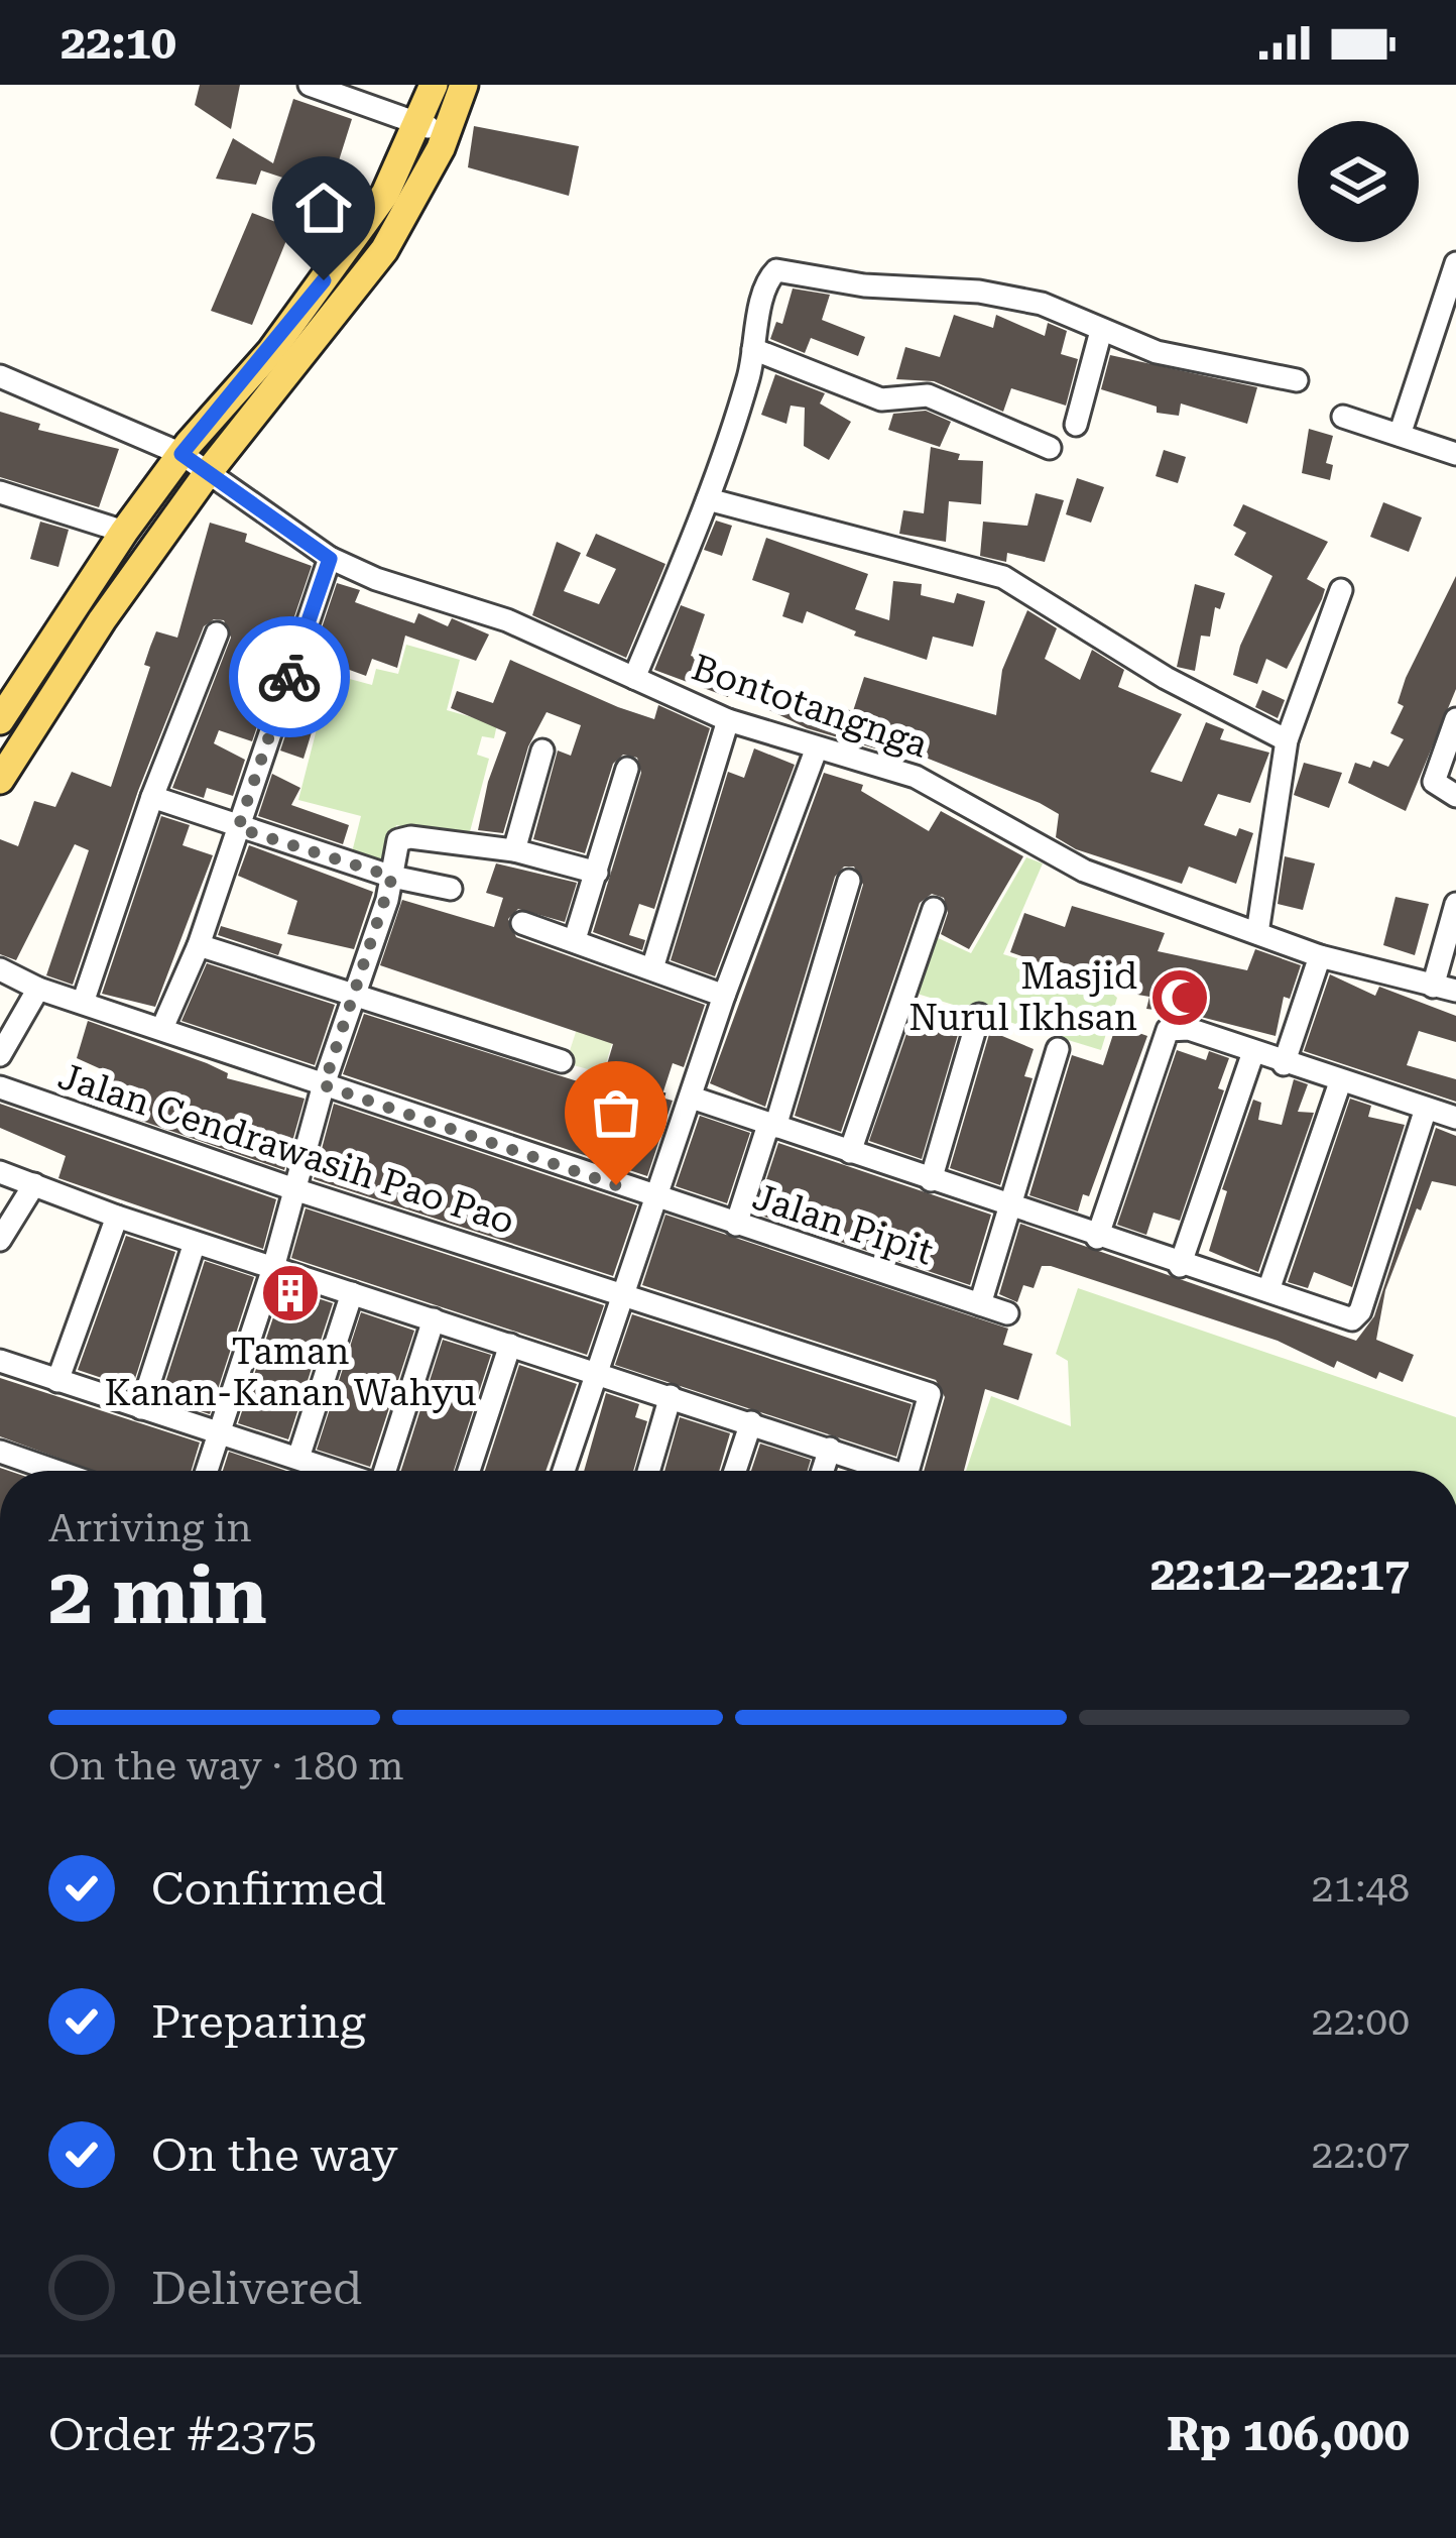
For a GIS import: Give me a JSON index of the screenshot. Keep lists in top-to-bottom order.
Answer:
{
  "streets": {
    "street": ["Bontotangnga", "Jalan Cendrawasih Pao Pao", "Jalan Pipit"]
  },
  "places": {
    "mosque": ["Masjid Nurul Ikhsan"],
    "building": ["Taman Kanan-Kanan Wahyu"]
  },
  "page": {
    "status": "22:10",
    "heading": ["2 min", "Arriving in", "22:12–22:17"],
    "panel": ["Order #2375", "Rp 106,000"],
    "bar": "On the way · 180 m",
    "list": [
      ["Confirmed", "21:48"],
      ["Preparing", "22:00"],
      ["On the way", "22:07"],
      "Delivered"
    ]
  }
}
